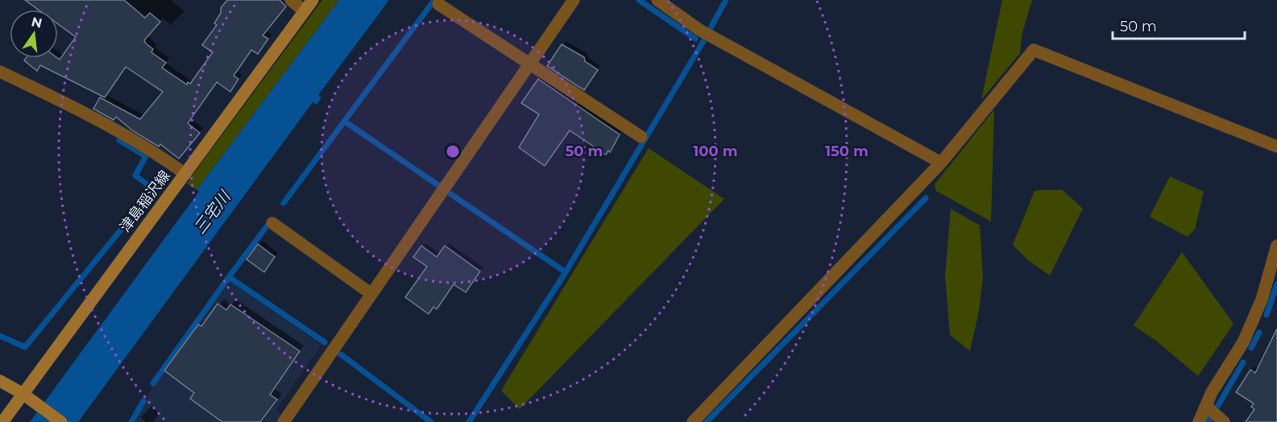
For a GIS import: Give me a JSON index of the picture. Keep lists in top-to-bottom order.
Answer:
{
  "streets": {
    "main road": ["津島稲沢線"]
  },
  "water": ["三宅川"],
  "scale_bar": "50 m",
  "north": "top",
  "rings": ["50 m", "100 m", "150 m"]
}
